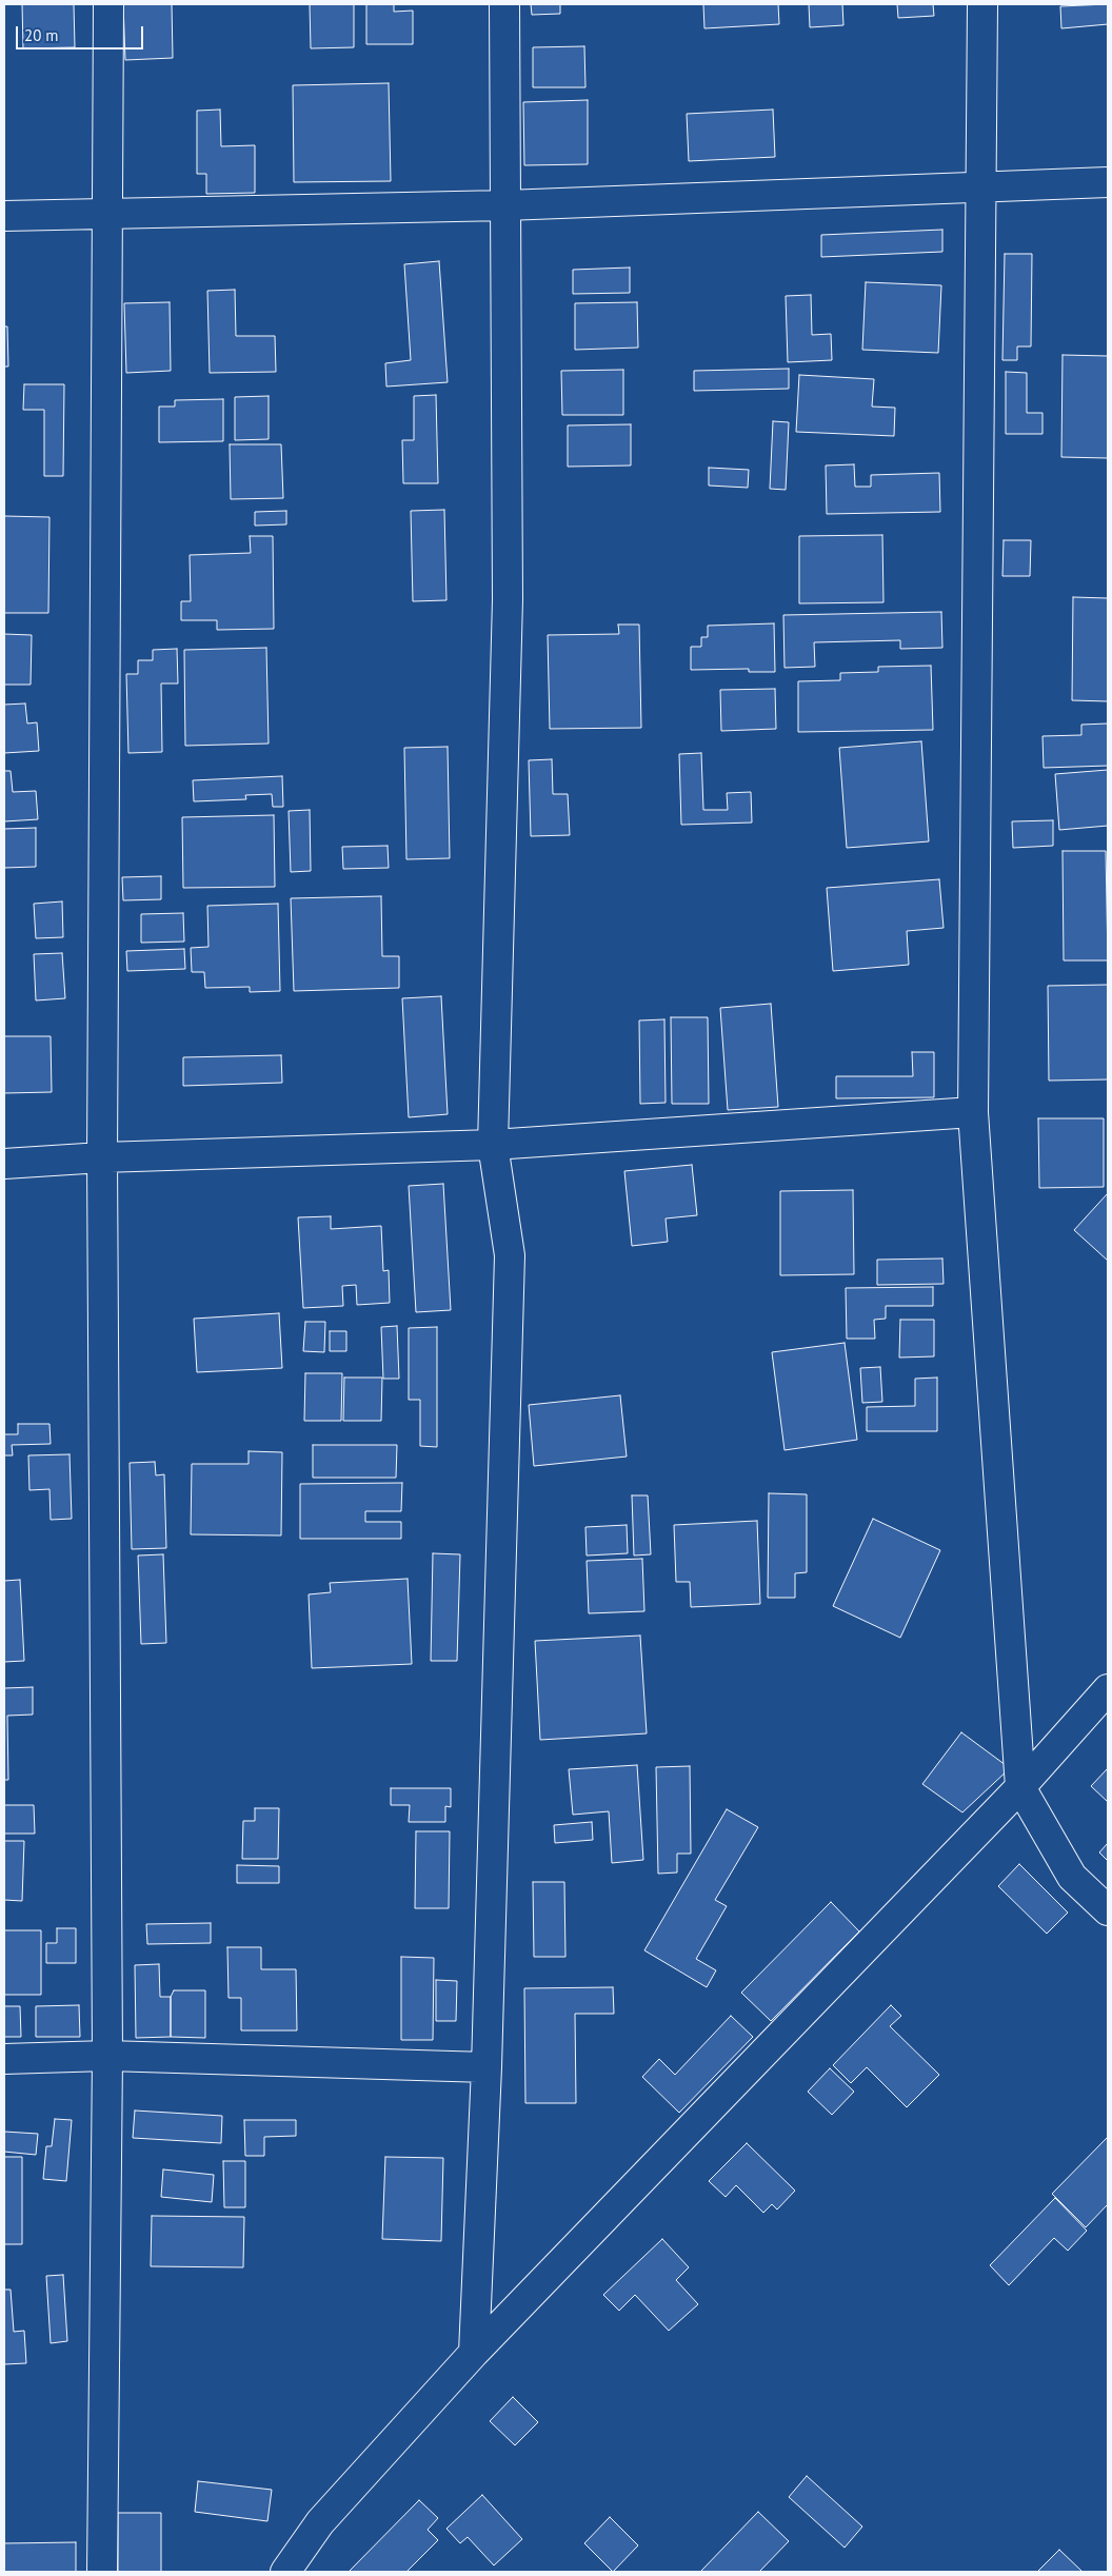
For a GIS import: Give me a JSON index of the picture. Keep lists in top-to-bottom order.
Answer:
{
  "scale_bar": "20 m"
}
